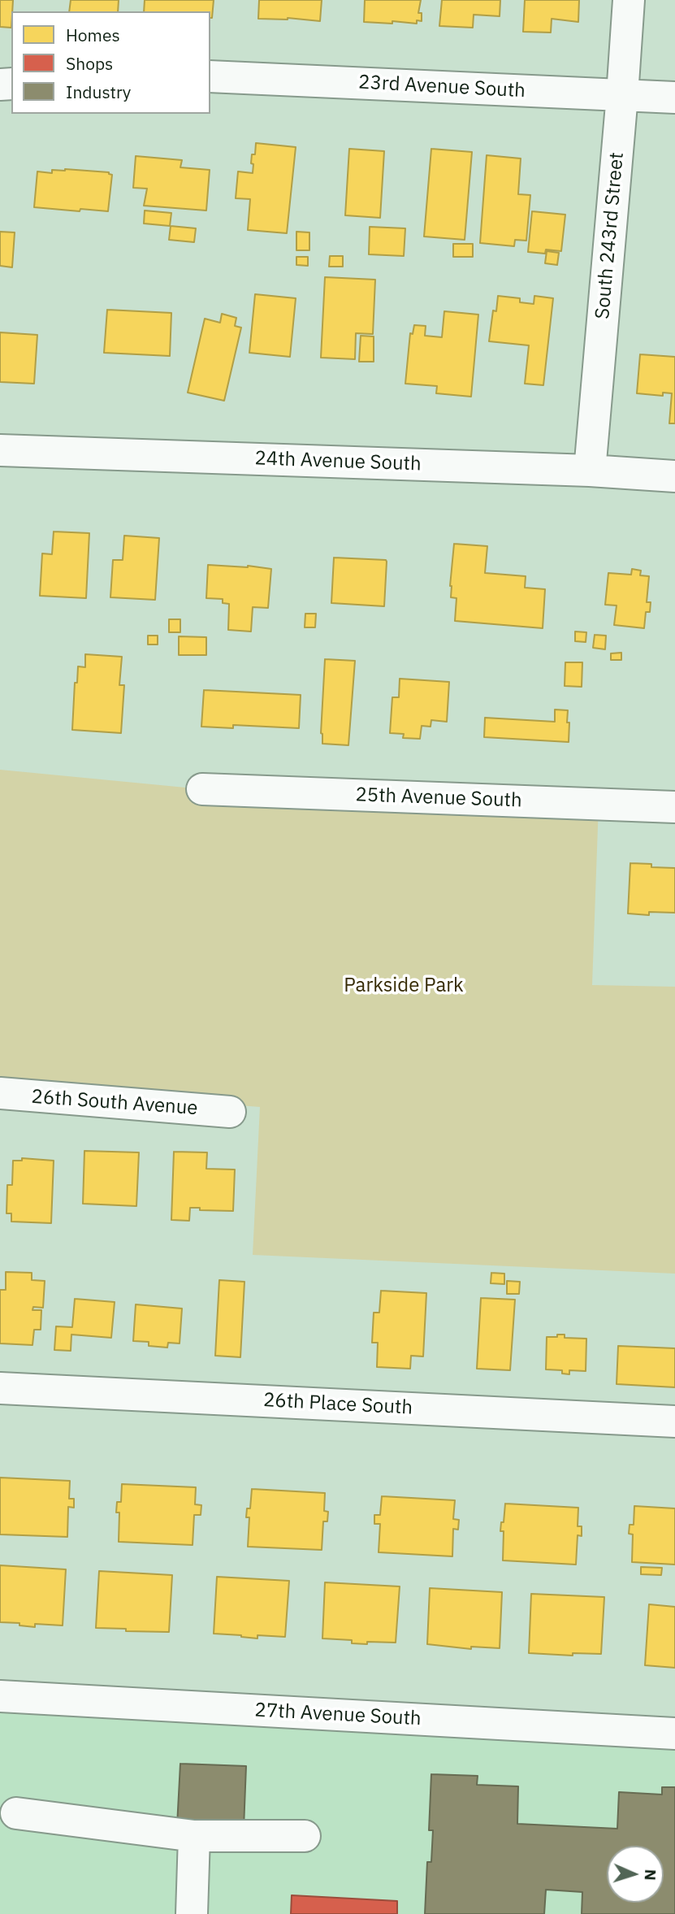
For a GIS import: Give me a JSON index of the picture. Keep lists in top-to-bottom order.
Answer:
{
  "streets": {
    "street": [
      "23rd Avenue South",
      "South 243rd Street",
      "24th Avenue South",
      "25th Avenue South",
      "26th South Avenue",
      "26th Place South",
      "27th Avenue South"
    ]
  },
  "crossings": [
    ["23rd Avenue South", "South 243rd Street"],
    ["South 243rd Street", "24th Avenue South"]
  ],
  "parks": ["Parkside Park"],
  "legend": ["Homes", "Shops", "Industry"],
  "north": "right"
}
